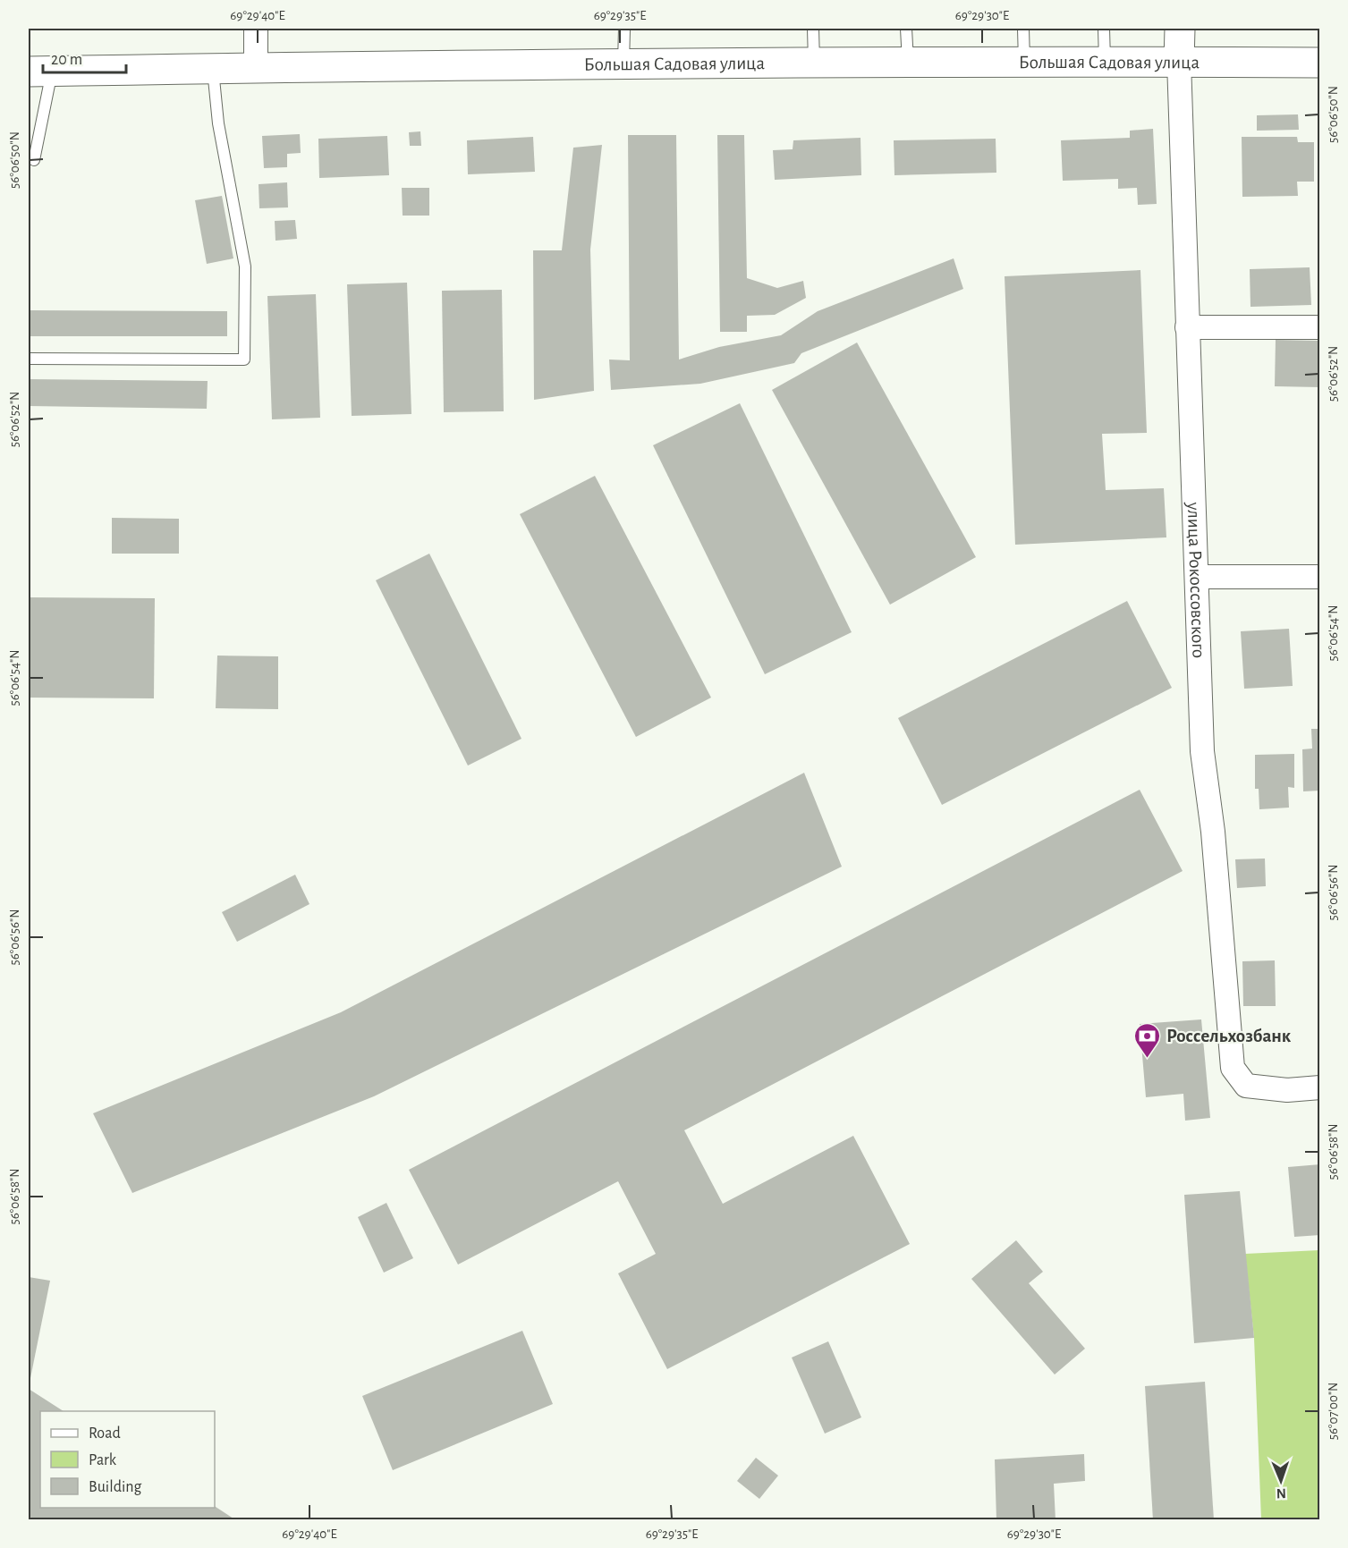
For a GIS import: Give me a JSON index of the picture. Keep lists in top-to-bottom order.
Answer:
{
  "streets": {
    "street": ["Большая Садовая улица", "улица Рокоссовского"]
  },
  "crossings": [
    ["Большая Садовая улица", "улица Рокоссовского"]
  ],
  "places": {
    "bank": ["Россельхозбанк"]
  },
  "legend": ["Road", "Park", "Building"],
  "scale_bar": "20 m",
  "north": "bottom",
  "coordinates": [
    "69°29'40\"E",
    "69°29'35\"E",
    "69°29'30\"E",
    "56°06'50\"N",
    "56°06'52\"N",
    "56°06'54\"N",
    "56°06'56\"N",
    "56°06'58\"N",
    "56°07'00\"N"
  ]
}
